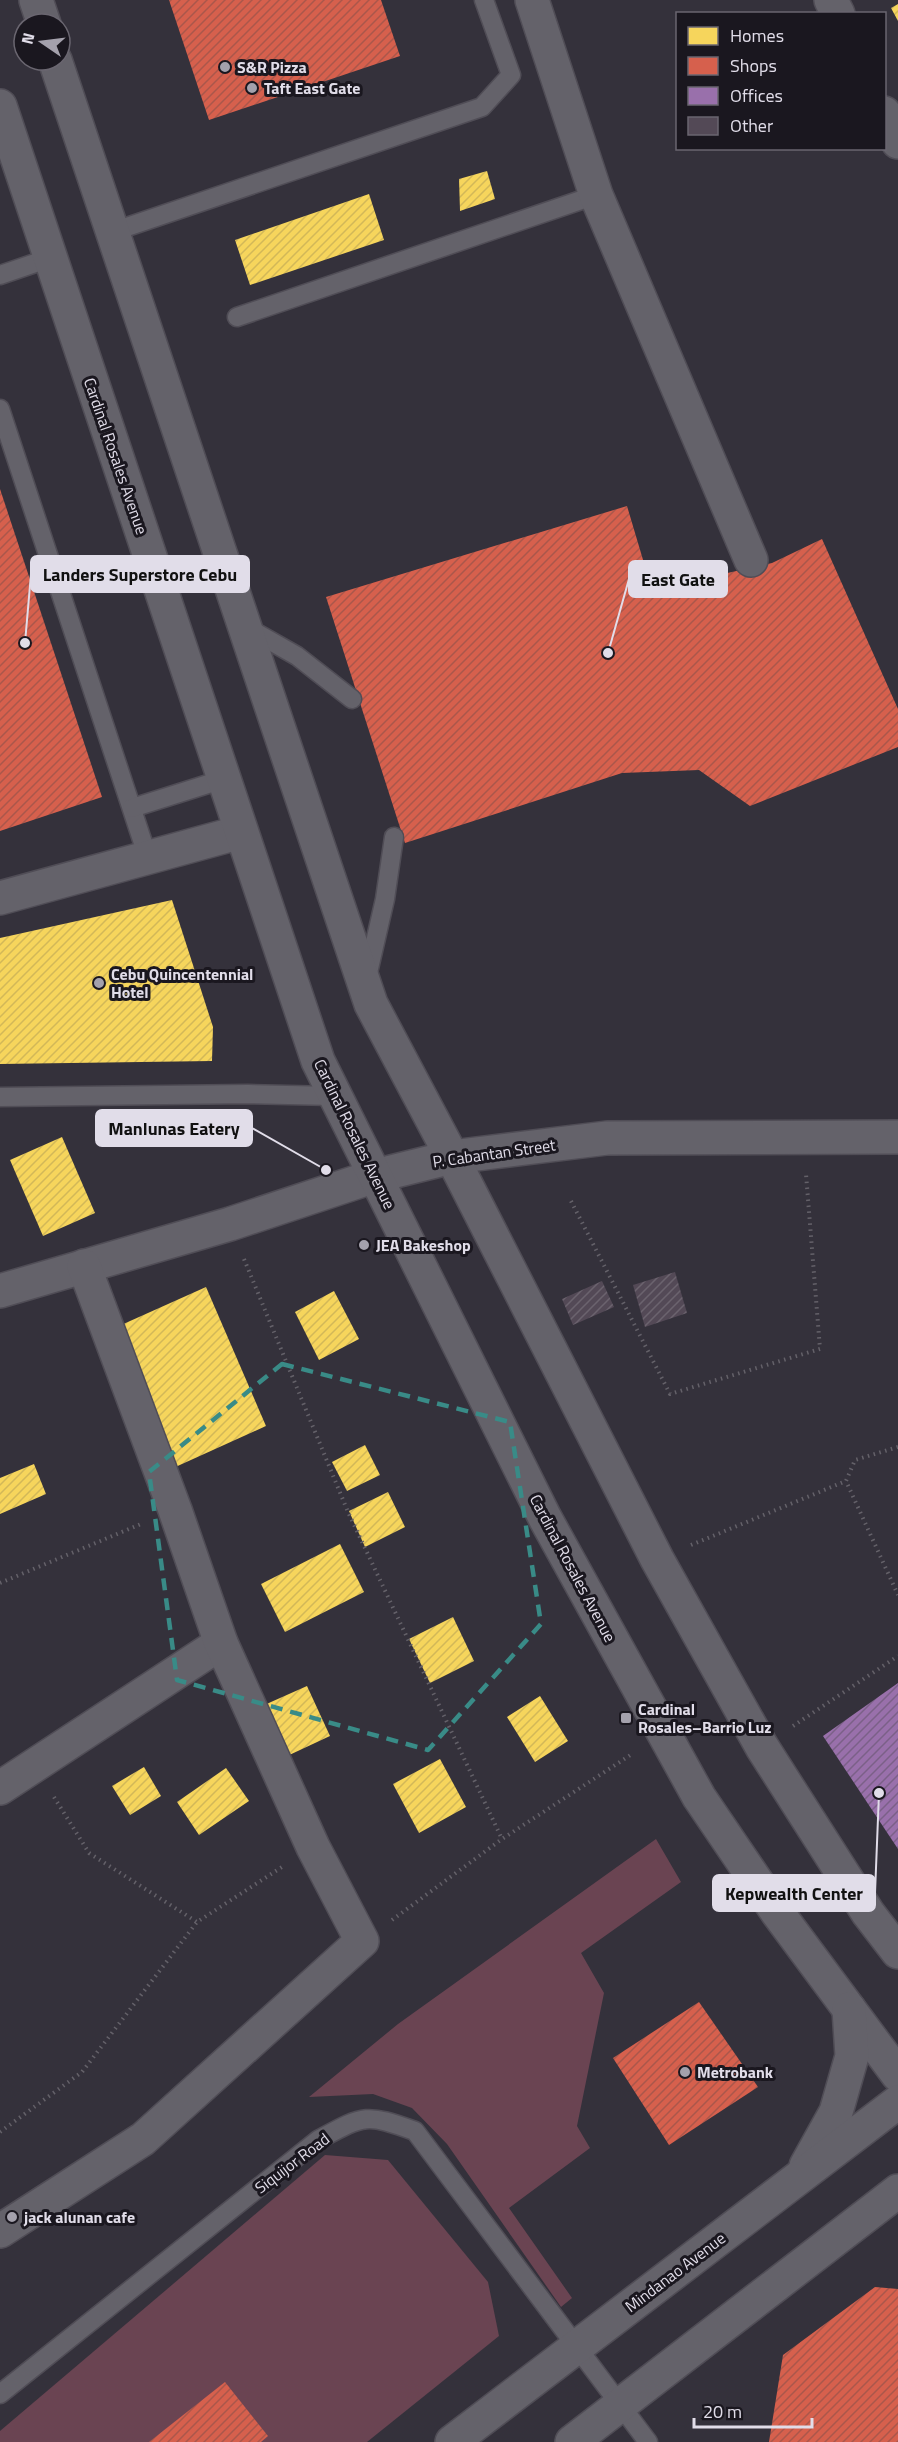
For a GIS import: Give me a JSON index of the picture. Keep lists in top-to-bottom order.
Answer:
{
  "streets": {
    "main road": ["Cardinal Rosales Avenue", "P. Cabantan Street", "Mindanao Avenue"],
    "lane": ["Siquijor Road"]
  },
  "crossings": [
    ["Cardinal Rosales Avenue", "P. Cabantan Street"],
    ["Siquijor Road", "Mindanao Avenue"]
  ],
  "places": {
    "other": [
      "S&R Pizza",
      "Taft East Gate",
      "Landers Superstore Cebu",
      "East Gate",
      "Cebu Quincentennial Hotel",
      "Manlunas Eatery",
      "JEA Bakeshop",
      "Kepwealth Center",
      "Metrobank",
      "jack alunan cafe"
    ],
    "transit": ["Cardinal Rosales–Barrio Luz"]
  },
  "legend": [
    "Homes",
    "Shops",
    "Offices",
    "Other"
  ],
  "scale_bar": "20 m",
  "north": "left"
}
